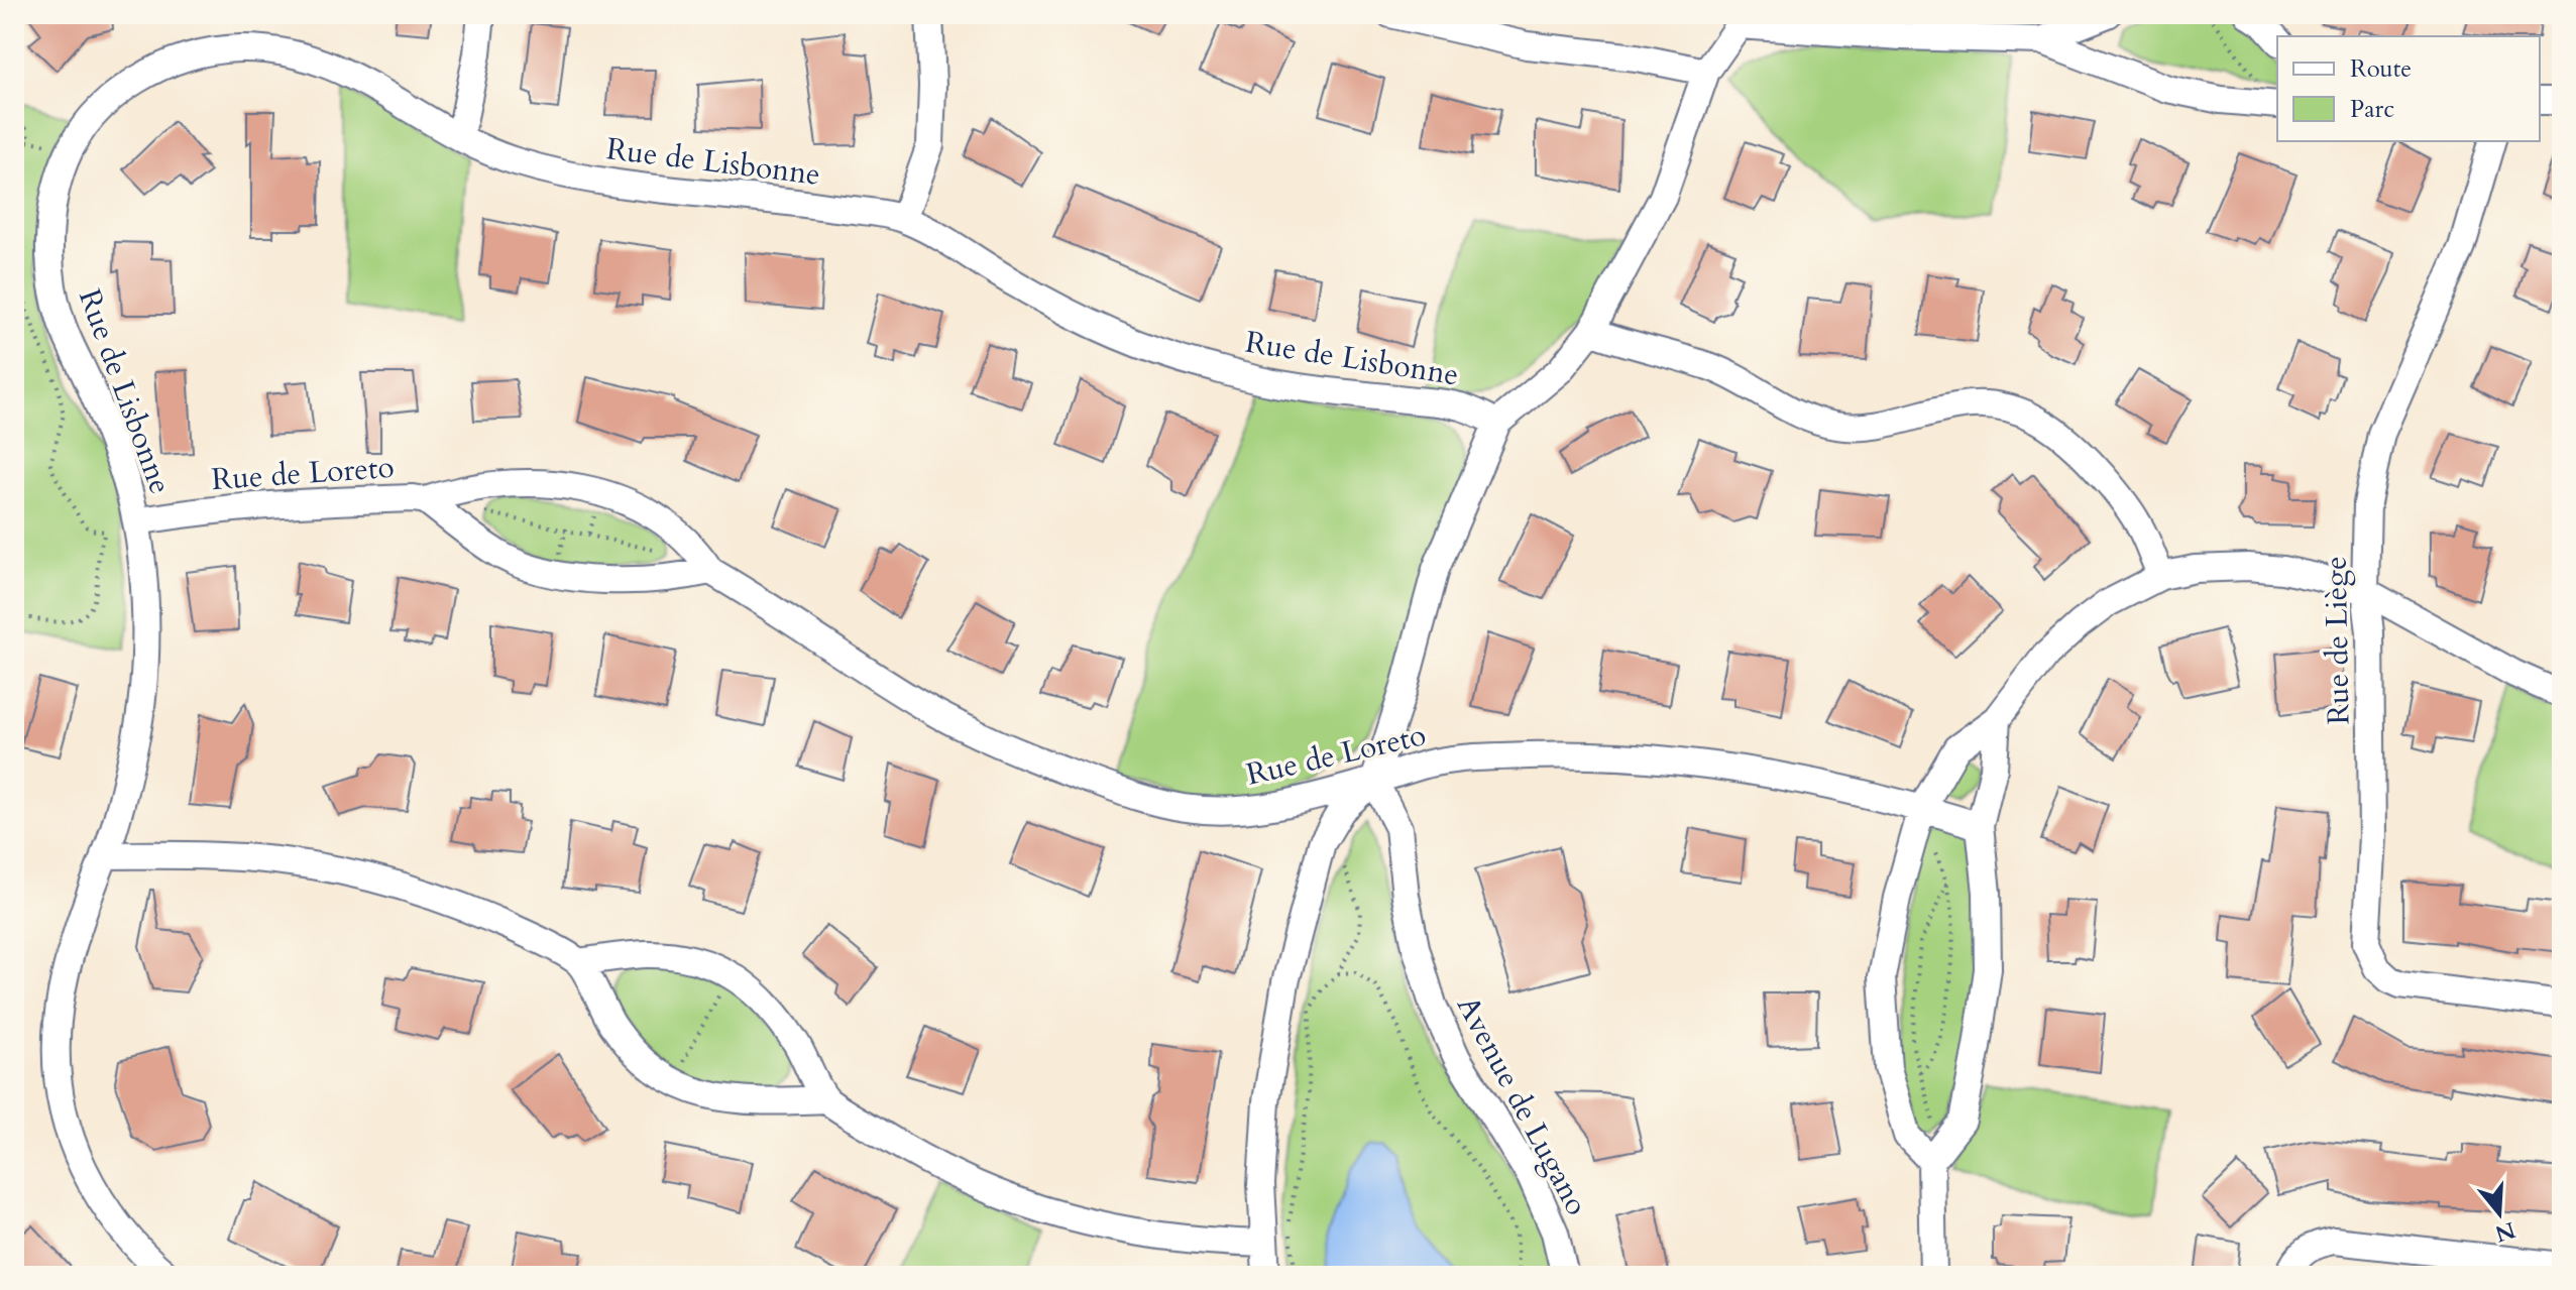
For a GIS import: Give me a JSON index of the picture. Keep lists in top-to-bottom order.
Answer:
{
  "streets": {
    "street": [
      "Rue de Lisbonne",
      "Rue de Loreto",
      "Rue de Liège",
      "Avenue de Lugano"
    ]
  },
  "crossings": [
    ["Rue de Lisbonne", "Rue de Loreto"],
    ["Rue de Loreto", "Avenue de Lugano"]
  ],
  "legend": ["Route", "Parc"],
  "north": "bottom"
}
